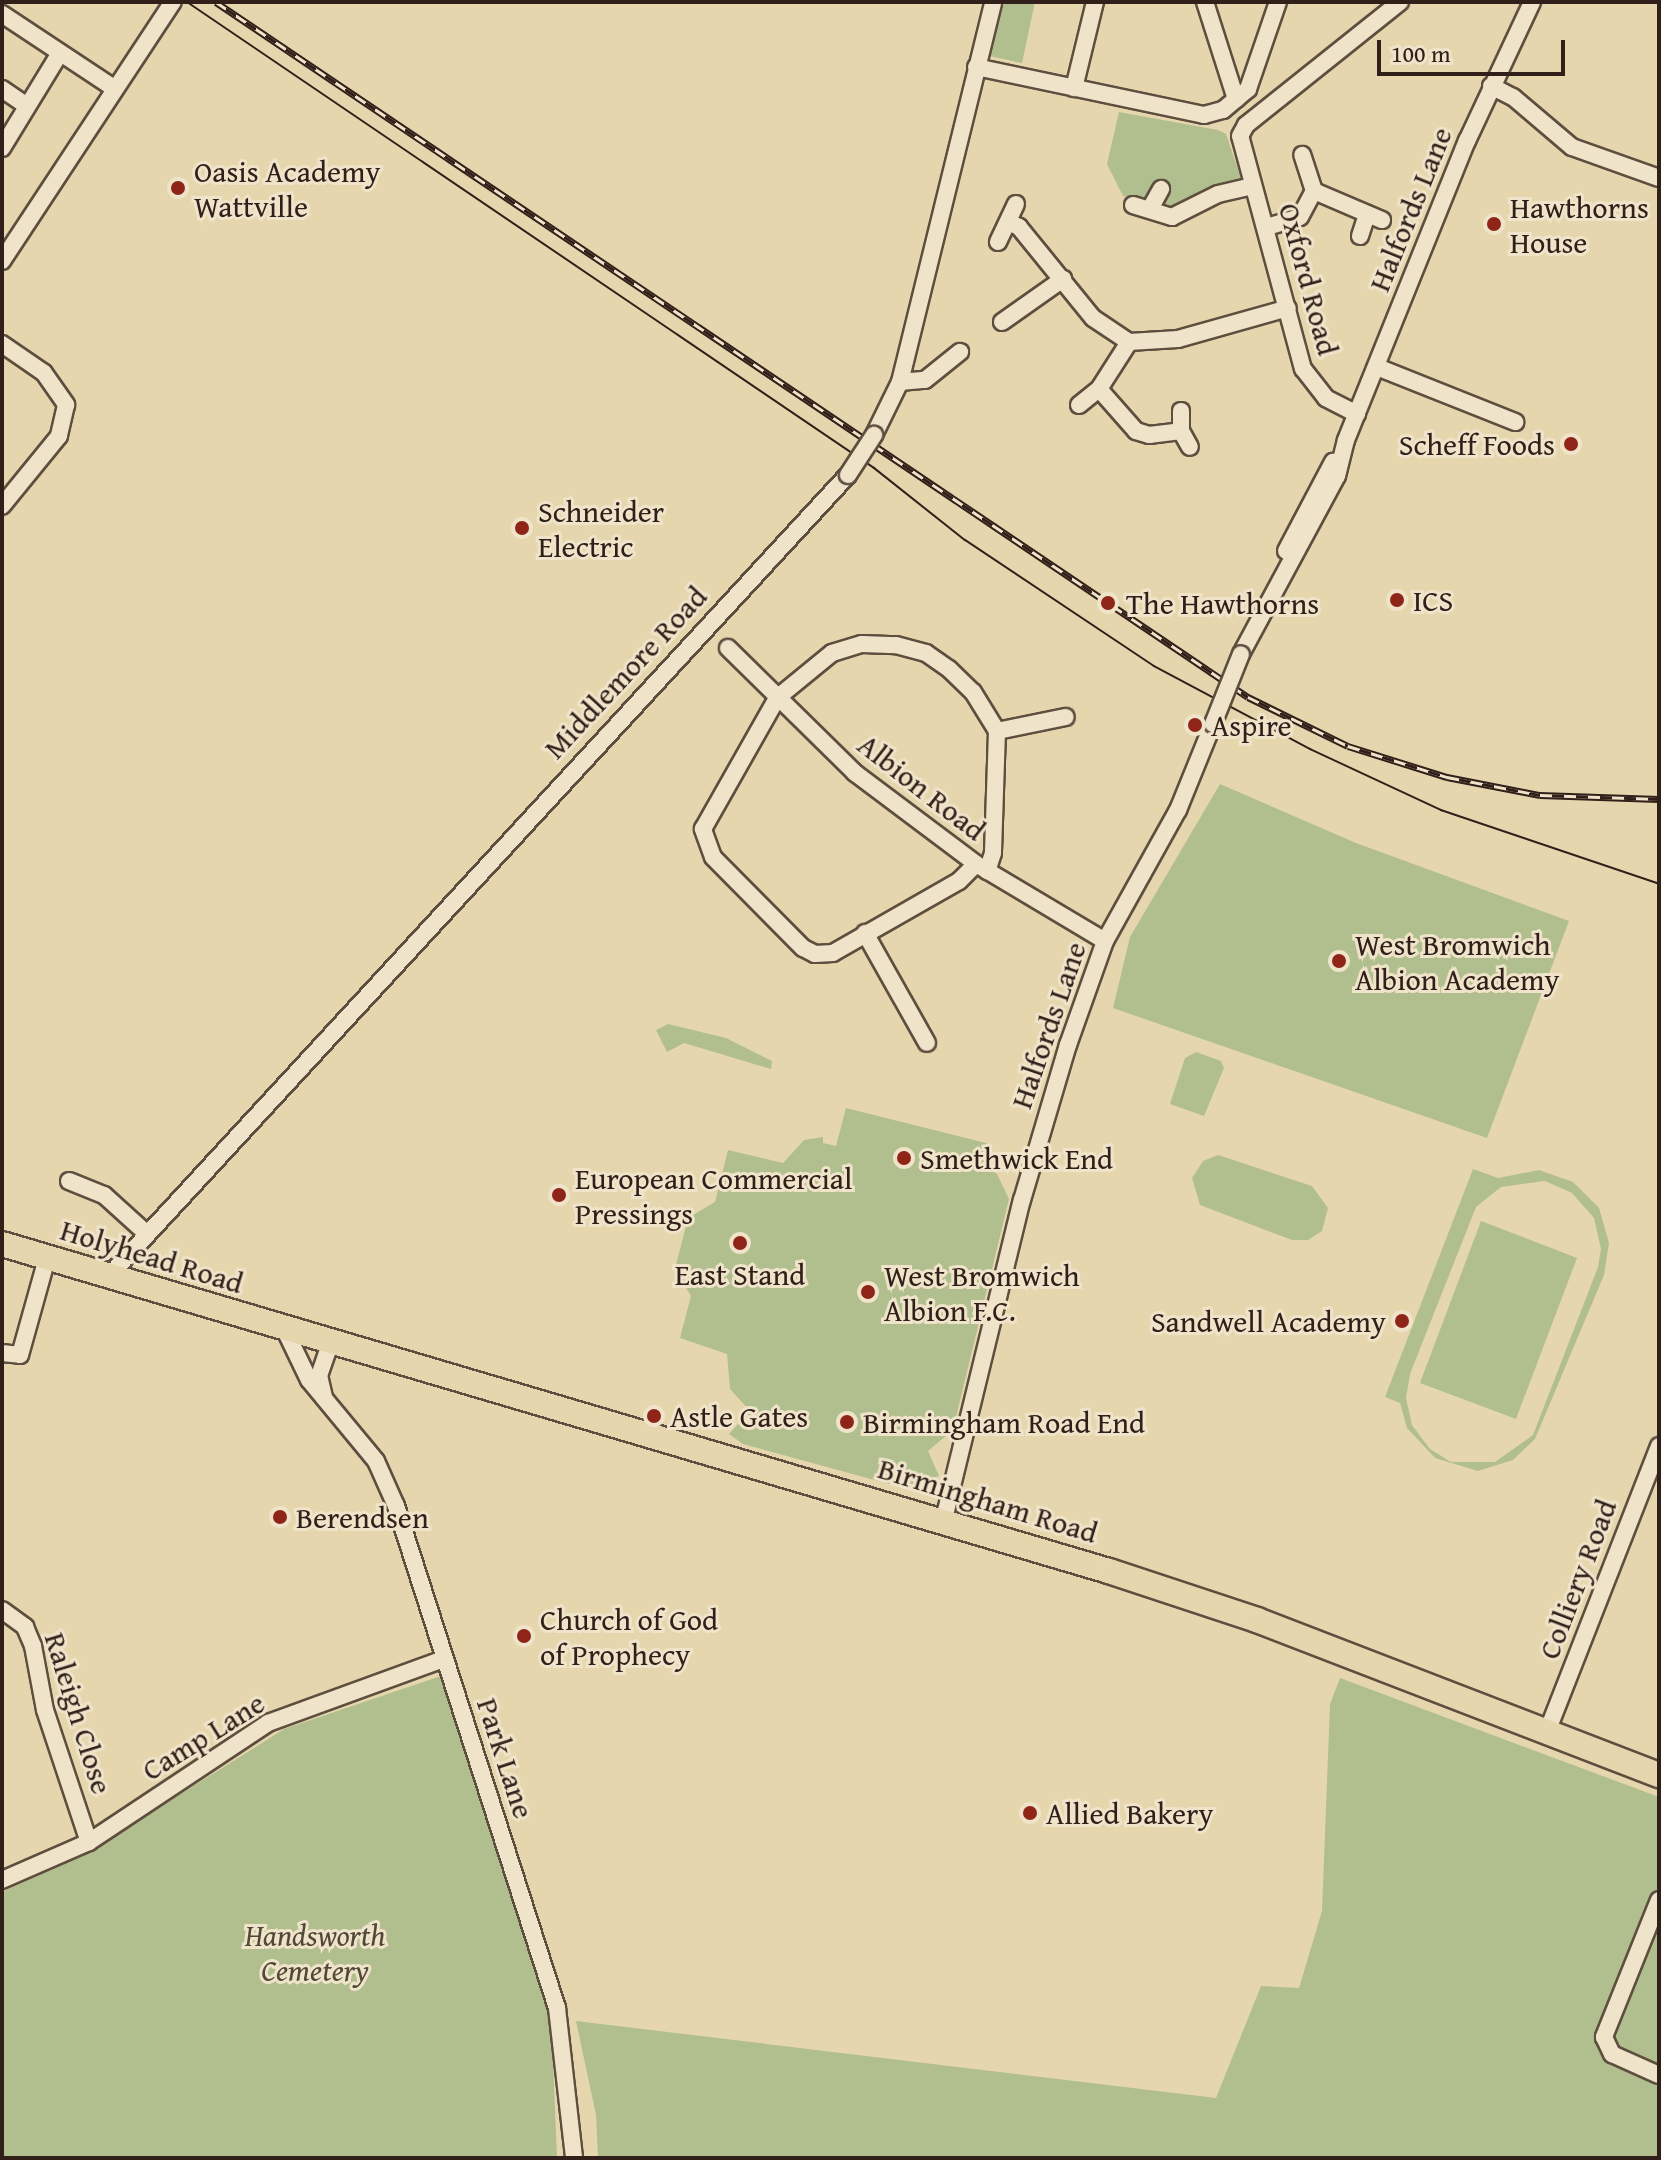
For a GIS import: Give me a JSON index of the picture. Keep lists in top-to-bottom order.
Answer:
{
  "streets": {
    "highway": ["Holyhead Road", "Birmingham Road"],
    "street": [
      "Halfords Lane",
      "Oxford Road",
      "Middlemore Road",
      "Albion Road",
      "Colliery Road",
      "Raleigh Close",
      "Camp Lane",
      "Park Lane"
    ]
  },
  "crossings": [
    ["Halfords Lane", "Oxford Road"],
    ["Halfords Lane", "Albion Road"],
    ["Halfords Lane", "Birmingham Road"],
    ["Middlemore Road", "Holyhead Road"],
    ["Holyhead Road", "Birmingham Road"],
    ["Holyhead Road", "Park Lane"],
    ["Birmingham Road", "Colliery Road"],
    ["Birmingham Road", "Park Lane"],
    ["Raleigh Close", "Camp Lane"],
    ["Camp Lane", "Park Lane"]
  ],
  "parks": ["Handsworth Cemetery"],
  "places": [
    "Oasis Academy Wattville",
    "Hawthorns House",
    "Scheff Foods",
    "Schneider Electric",
    "ICS",
    "The Hawthorns",
    "Aspire",
    "West Bromwich Albion Academy",
    "Smethwick End",
    "European Commercial Pressings",
    "East Stand",
    "West Bromwich Albion F.C.",
    "Sandwell Academy",
    "Astle Gates",
    "Birmingham Road End",
    "Berendsen",
    "Church of God of Prophecy",
    "Allied Bakery"
  ],
  "scale_bar": "100 m"
}
